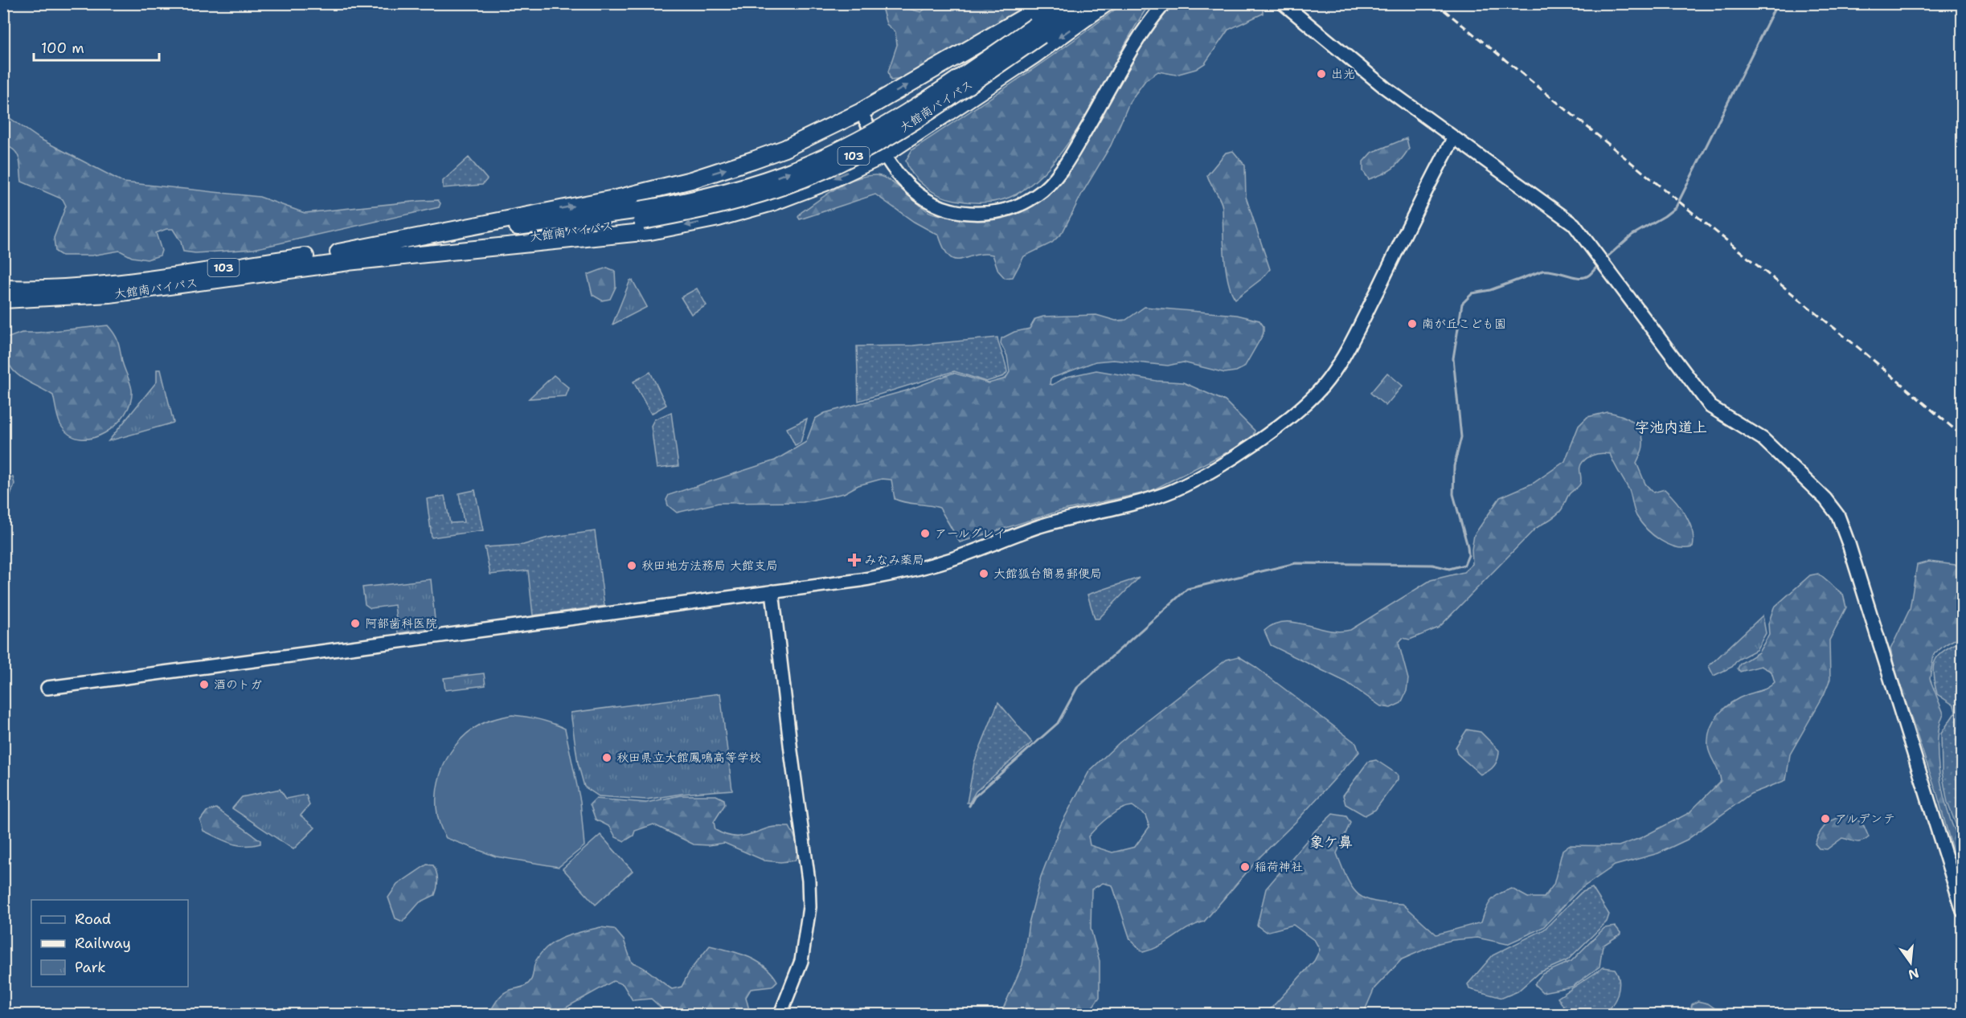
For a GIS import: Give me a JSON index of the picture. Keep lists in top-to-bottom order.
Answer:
{
  "streets": {
    "highway": ["大館南バイパス", "103"]
  },
  "districts": ["字池内道上", "象ケ鼻"],
  "places": {
    "other": [
      "出光",
      "南が丘こども園",
      "アールグレイ",
      "秋田地方法務局 大館支局",
      "大館狐台簡易郵便局",
      "阿部歯科医院",
      "酒のトガ",
      "秋田県立大館鳳鳴高等学校",
      "アルデンテ",
      "稲荷神社"
    ],
    "health": ["みなみ薬局"]
  },
  "legend": ["Road", "Railway", "Park"],
  "scale_bar": "100 m",
  "north": "bottom"
}
